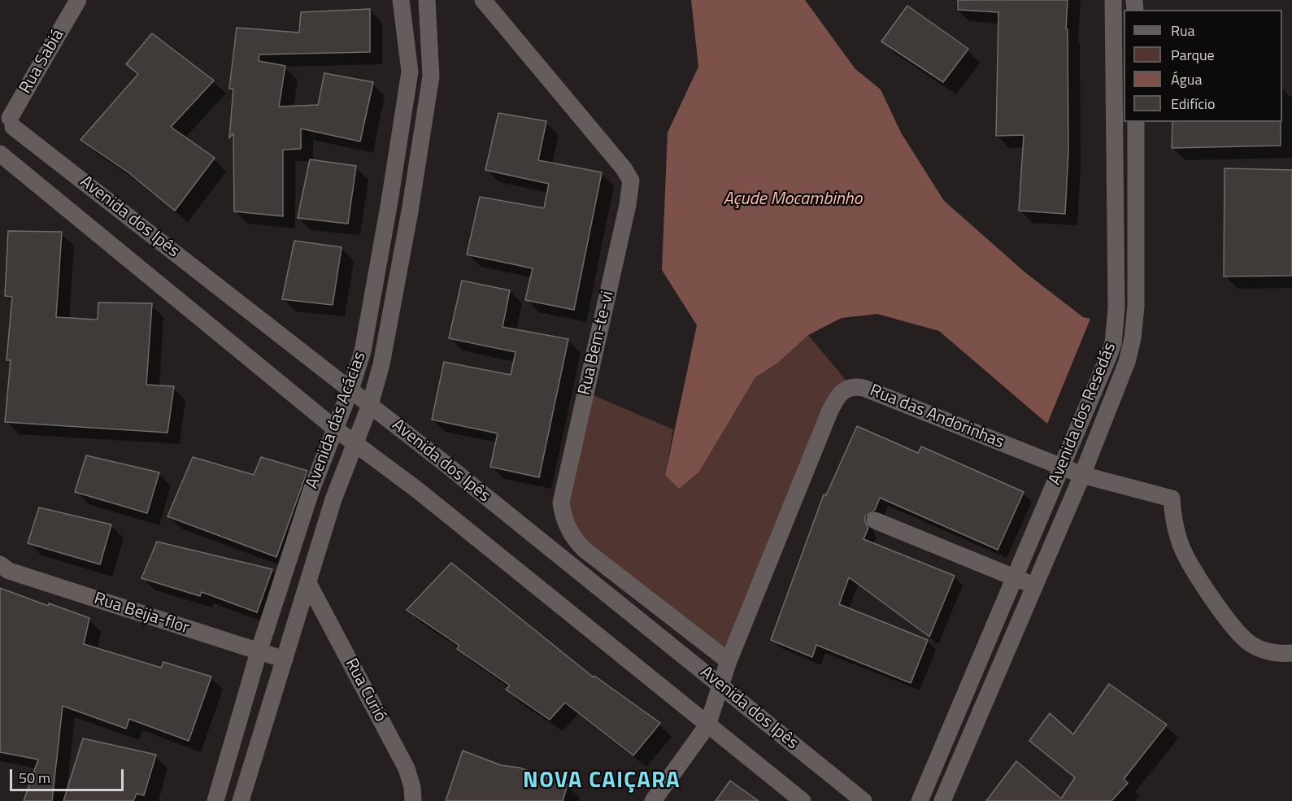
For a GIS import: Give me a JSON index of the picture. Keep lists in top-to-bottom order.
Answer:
{
  "streets": {
    "street": [
      "Rua Sabiá",
      "Avenida dos Ipês",
      "Rua Bem-te-vi",
      "Avenida dos Resedás",
      "Rua das Andorinhas",
      "Avenida das Acácias",
      "Rua Beija-flor",
      "Rua Curió"
    ]
  },
  "crossings": [
    ["Rua Sabiá", "Avenida dos Ipês"],
    ["Avenida dos Ipês", "Avenida das Acácias"],
    ["Rua Bem-te-vi", "Rua das Andorinhas"],
    ["Avenida dos Resedás", "Rua das Andorinhas"],
    ["Avenida das Acácias", "Rua Beija-flor"],
    ["Avenida das Acácias", "Rua Curió"]
  ],
  "districts": ["NOVA CAIÇARA"],
  "water": ["Açude Mocambinho"],
  "legend": [
    "Rua",
    "Parque",
    "Água",
    "Edifício"
  ],
  "scale_bar": "50 m"
}
